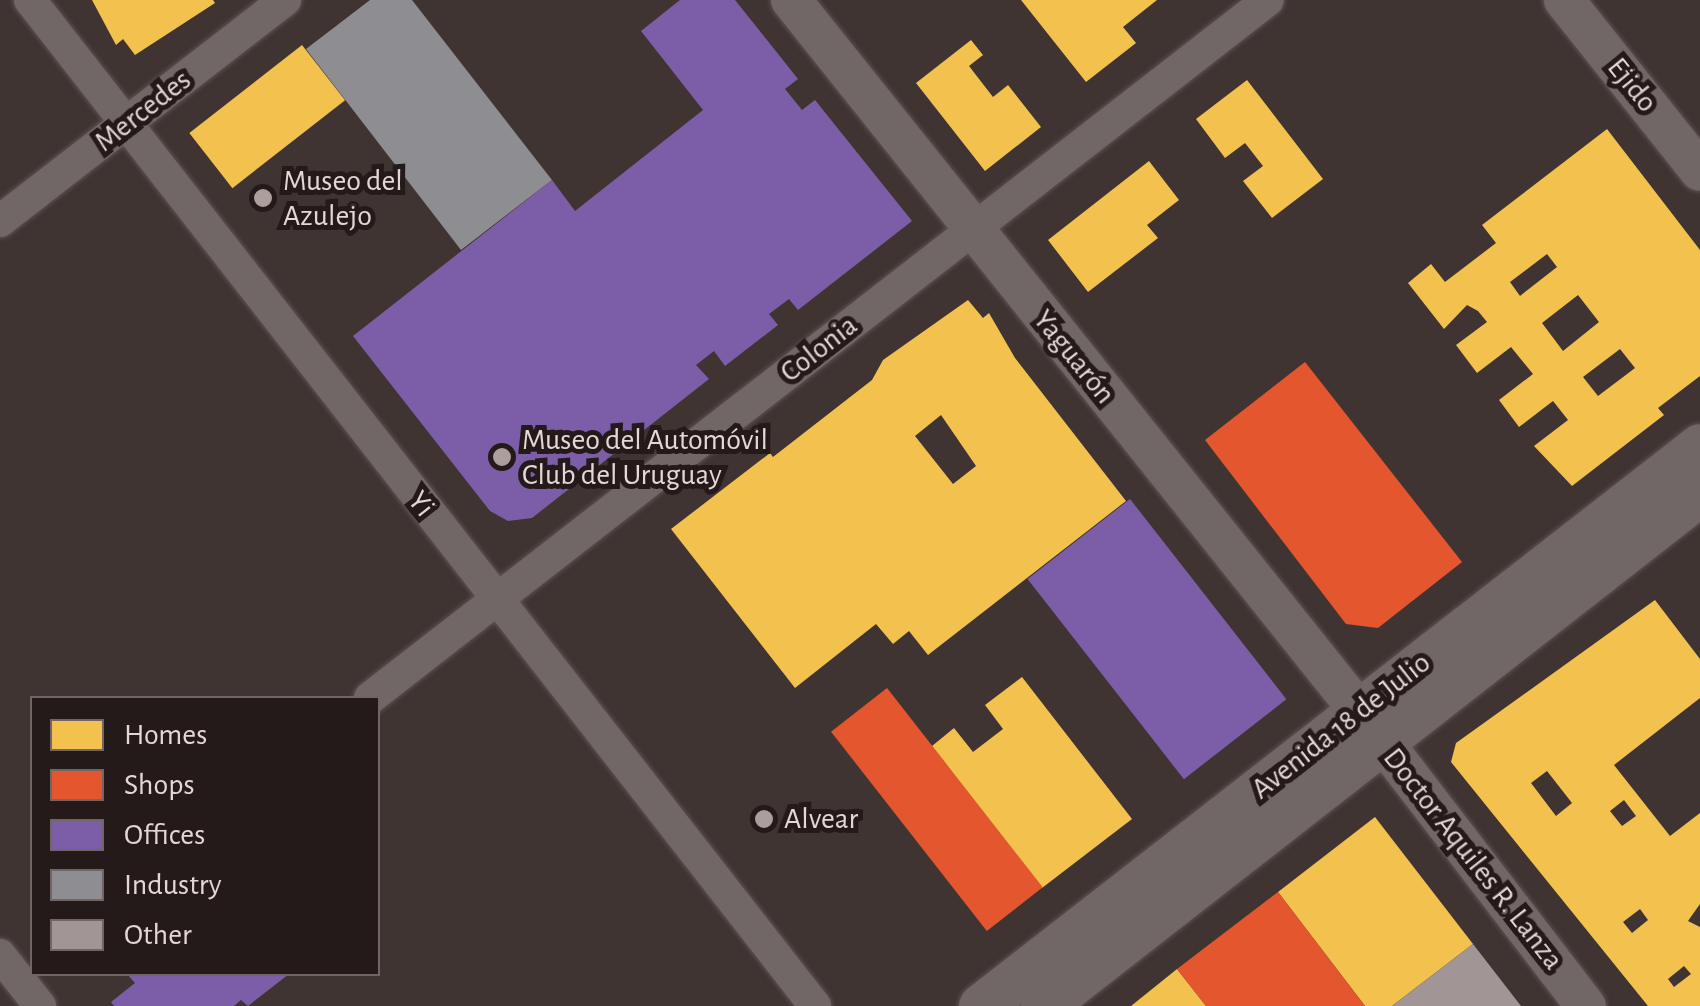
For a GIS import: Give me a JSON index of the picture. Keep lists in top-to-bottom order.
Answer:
{
  "streets": {
    "main road": ["Avenida 18 de Julio"],
    "street": [
      "Ejido",
      "Mercedes",
      "Colonia",
      "Yaguarón",
      "Yi",
      "Doctor Aquiles R. Lanza"
    ]
  },
  "crossings": [
    ["Mercedes", "Yi"],
    ["Colonia", "Yaguarón"],
    ["Colonia", "Yi"],
    ["Yaguarón", "Avenida 18 de Julio"],
    ["Yaguarón", "Doctor Aquiles R. Lanza"],
    ["Avenida 18 de Julio", "Doctor Aquiles R. Lanza"]
  ],
  "places": ["Museo del Azulejo", "Museo del Automóvil Club del Uruguay", "Alvear"],
  "legend": [
    "Homes",
    "Shops",
    "Offices",
    "Industry",
    "Other"
  ]
}
